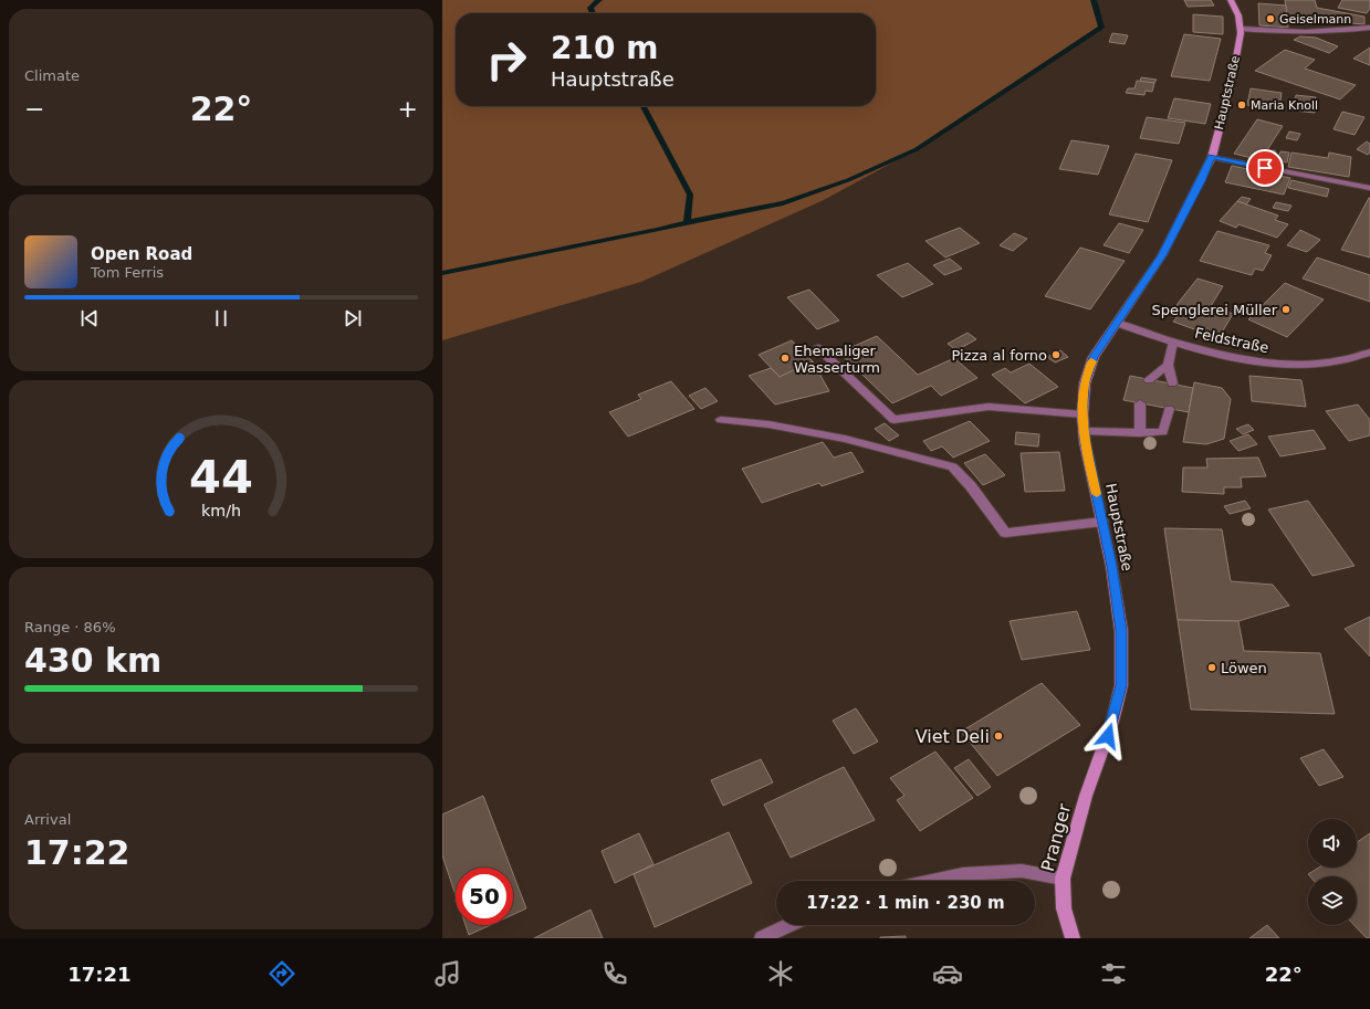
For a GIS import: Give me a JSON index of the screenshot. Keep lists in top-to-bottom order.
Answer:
{
  "streets": {
    "main road": ["Hauptstraße", "Pranger"],
    "street": ["Feldstraße"]
  },
  "crossings": [
    ["Hauptstraße", "Feldstraße"],
    ["Hauptstraße", "Pranger"]
  ],
  "places": [
    "Geiselmann",
    "Maria Knoll",
    "Spenglerei Müller",
    "Pizza al forno",
    "Ehemaliger Wasserturm",
    "Löwen",
    "Viet Deli"
  ],
  "page": {
    "tile": [
      "Climate",
      ["Range · 86%", "430 km"],
      ["Arrival", "17:22"]
    ],
    "turn": ["210 m", "Hauptstraße"],
    "heat": ["−", "22°", "+"],
    "song": ["Open Road", "Tom Ferris"],
    "limit": "50",
    "trip": "17:22 · 1 min · 230 m",
    "tabs": ["17:21", "22°"],
    "gauge": ["44", "km/h"]
  }
}
